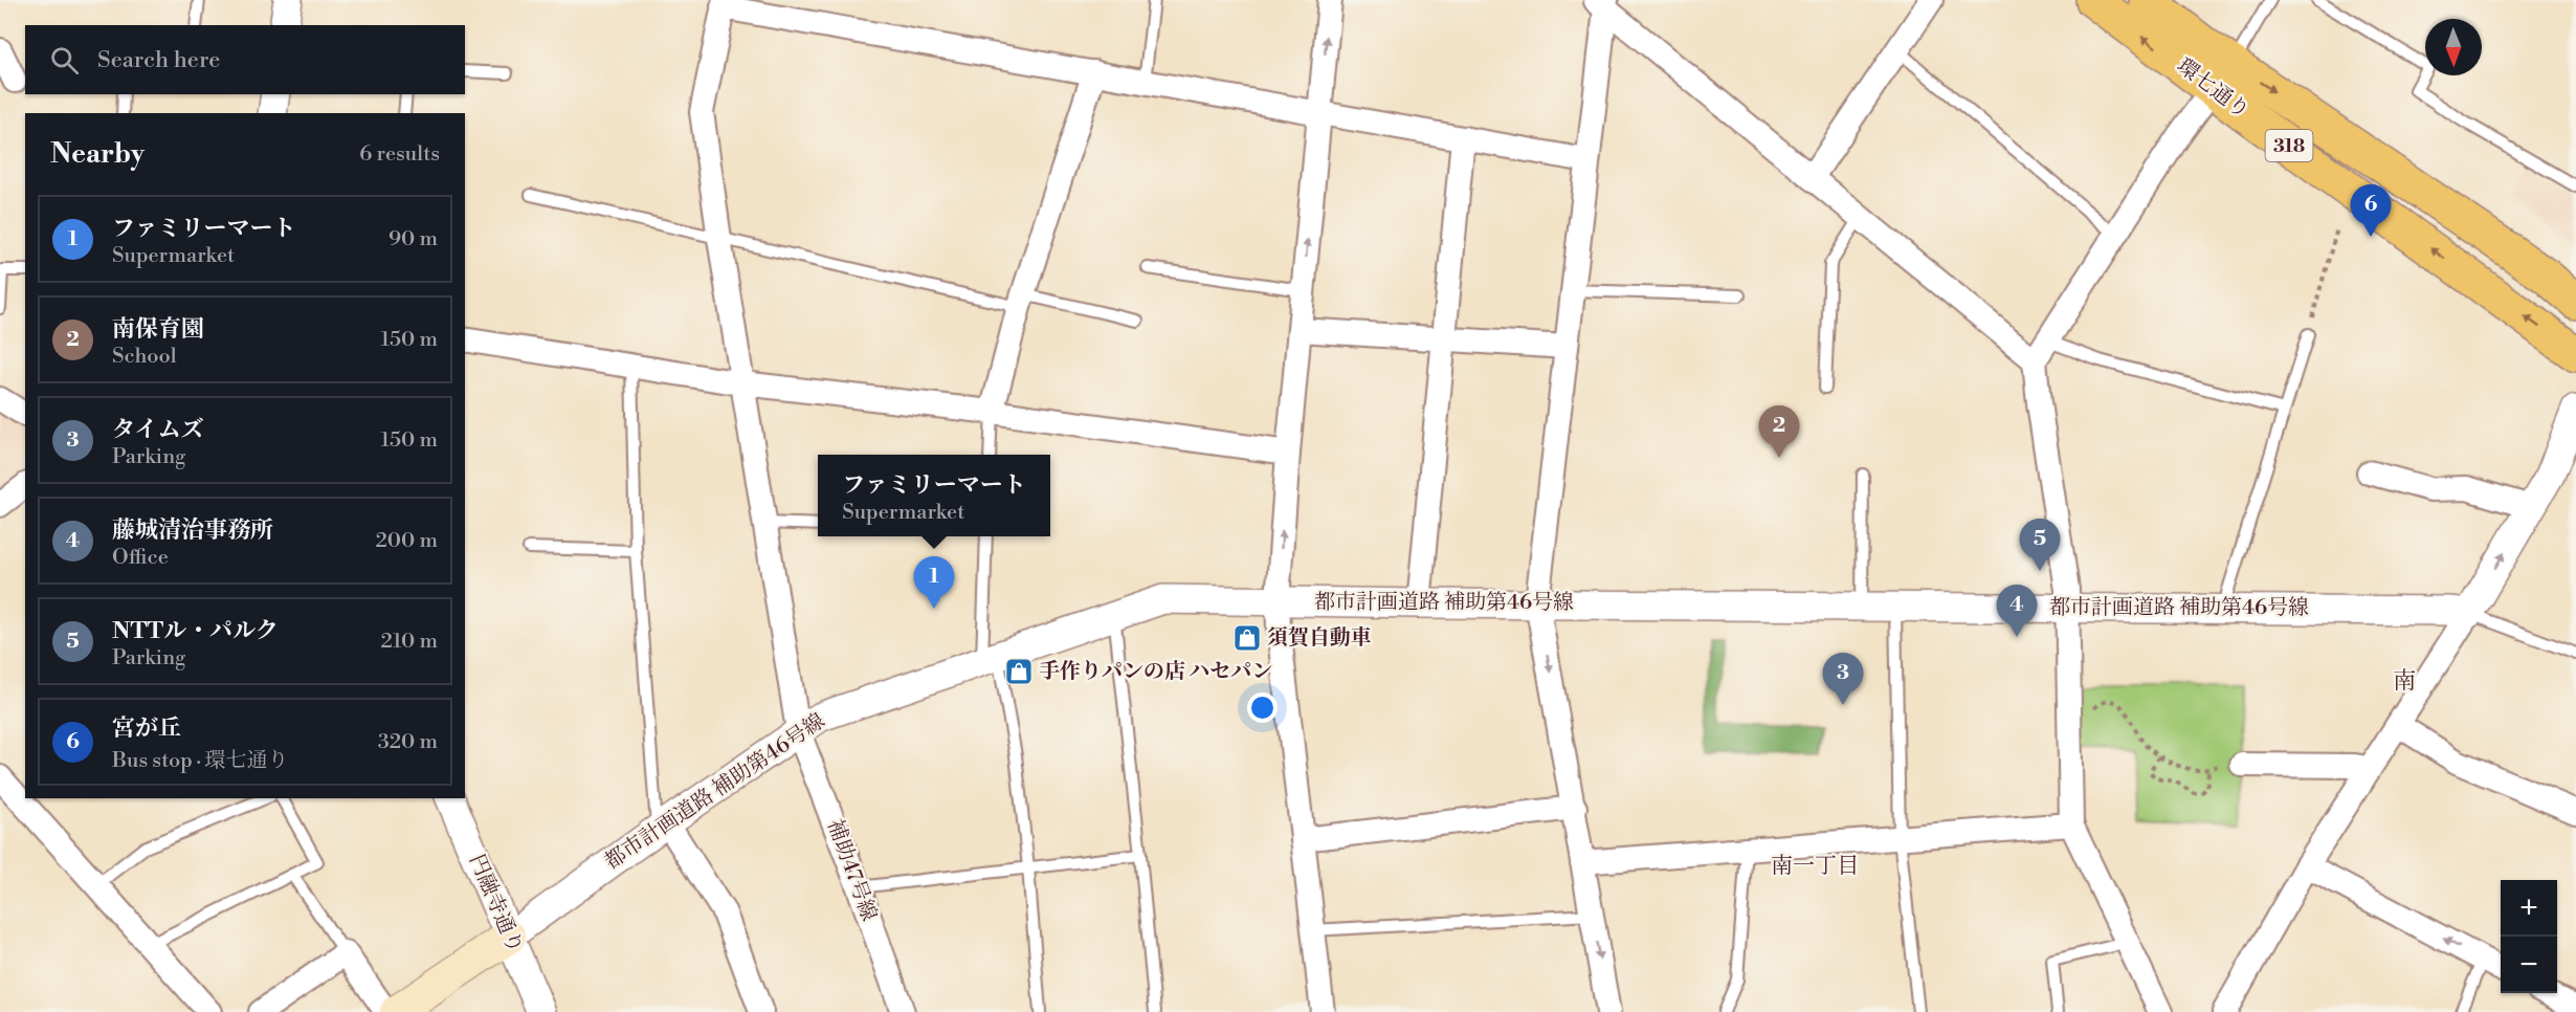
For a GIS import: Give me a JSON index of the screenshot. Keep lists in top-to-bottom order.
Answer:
{
  "streets": {
    "main road": ["環七通り", "318"],
    "street": ["都市計画道路 補助第46号線", "補助47号線", "円融寺通り"]
  },
  "crossings": [
    ["都市計画道路 補助第46号線", "補助47号線"],
    ["都市計画道路 補助第46号線", "円融寺通り"]
  ],
  "districts": ["南", "南一丁目"],
  "places": {
    "shop": ["須賀自動車", "手作りパンの店 ハセパン"]
  },
  "north": "bottom",
  "page": {
    "search": "Search here",
    "heading": ["Nearby", "6 results"],
    "pins": [
      "6",
      "2",
      "5",
      "1",
      "4",
      "3"
    ],
    "list": [
      {
        "mark": "1",
        "name": "ファミリーマート",
        "note": "Supermarket",
        "value": "90 m"
      },
      {
        "mark": "2",
        "name": "南保育園",
        "note": "School",
        "value": "150 m"
      },
      {
        "mark": "3",
        "name": "タイムズ",
        "note": "Parking",
        "value": "150 m"
      },
      {
        "mark": "4",
        "name": "藤城清治事務所",
        "note": "Office",
        "value": "200 m"
      },
      {
        "mark": "5",
        "name": "NTTル・パルク",
        "note": "Parking",
        "value": "210 m"
      },
      {
        "mark": "6",
        "name": "宮が丘",
        "note": "Bus stop · 環七通り",
        "value": "320 m"
      }
    ],
    "popup": ["ファミリーマート", "Supermarket"],
    "map_buttons": ["+", "−"]
  }
}
